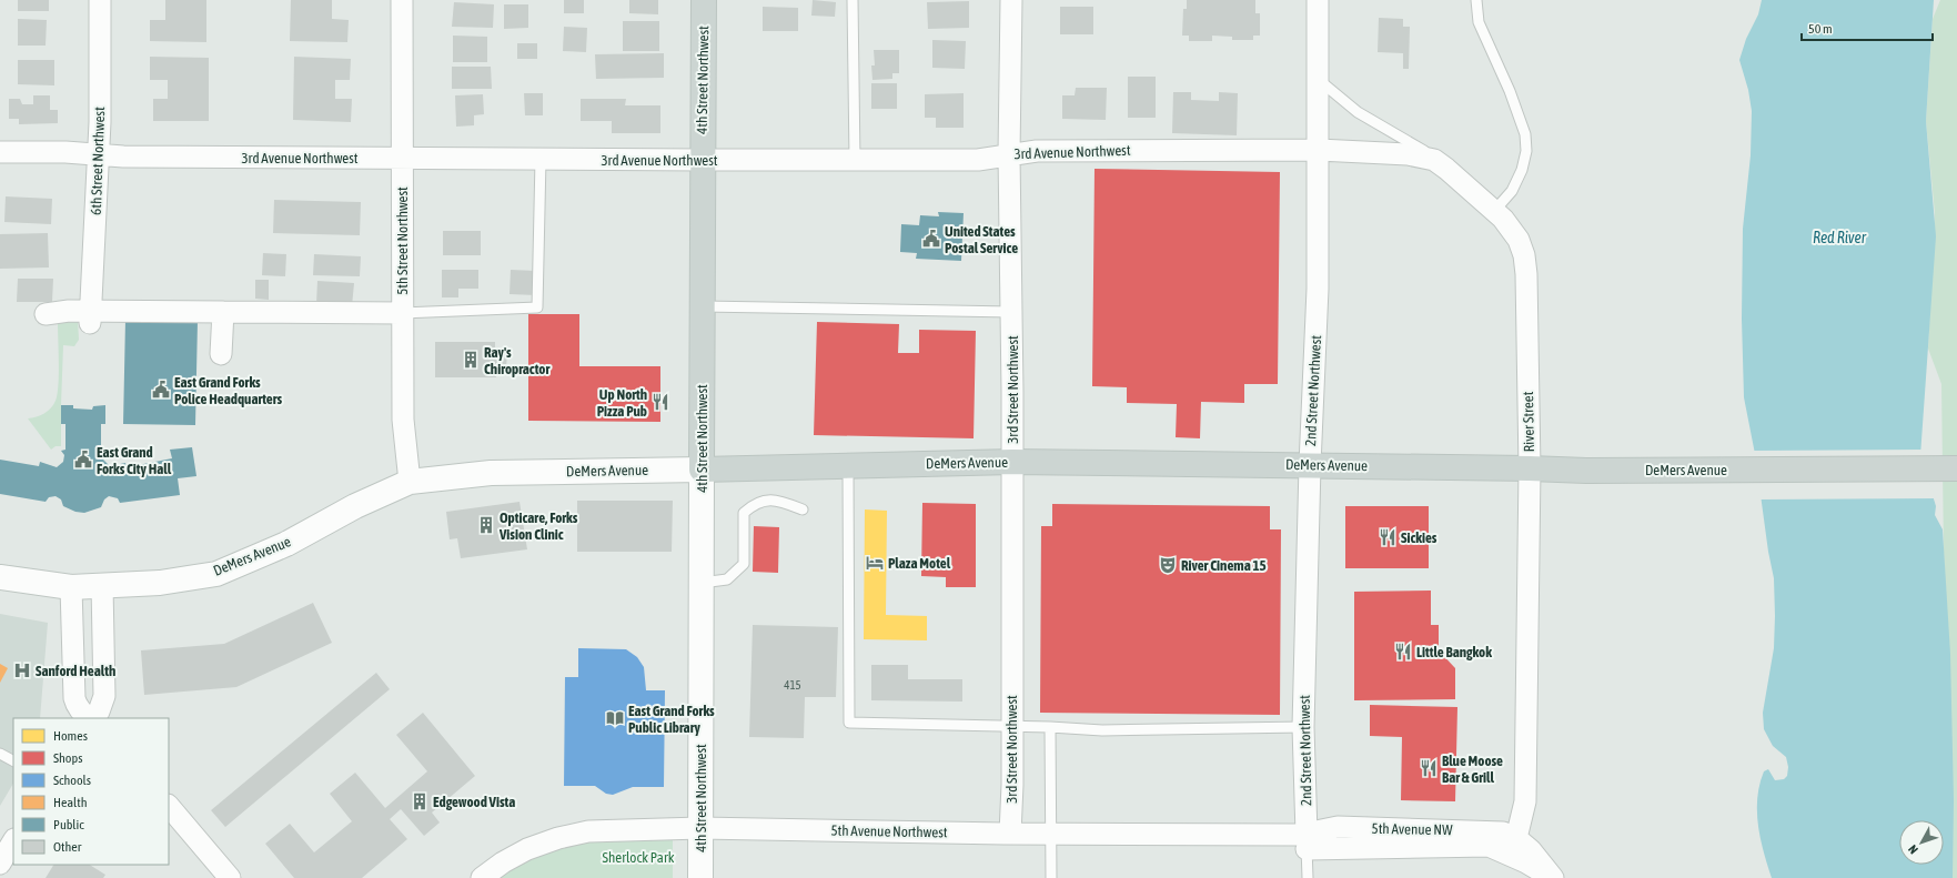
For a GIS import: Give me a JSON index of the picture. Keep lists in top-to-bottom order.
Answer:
{
  "streets": {
    "main road": ["4th Street Northwest", "DeMers Avenue"],
    "street": [
      "3rd Avenue Northwest",
      "6th Street Northwest",
      "5th Street Northwest",
      "3rd Street Northwest",
      "2nd Street Northwest",
      "River Street",
      "5th Avenue NW",
      "5th Avenue Northwest"
    ]
  },
  "crossings": [
    ["4th Street Northwest", "3rd Avenue Northwest"],
    ["4th Street Northwest", "DeMers Avenue"],
    ["4th Street Northwest", "5th Avenue Northwest"],
    ["3rd Avenue Northwest", "6th Street Northwest"],
    ["3rd Avenue Northwest", "5th Street Northwest"],
    ["3rd Avenue Northwest", "3rd Street Northwest"],
    ["3rd Avenue Northwest", "2nd Street Northwest"],
    ["3rd Avenue Northwest", "River Street"],
    ["5th Street Northwest", "DeMers Avenue"],
    ["3rd Street Northwest", "DeMers Avenue"],
    ["3rd Street Northwest", "5th Avenue Northwest"],
    ["2nd Street Northwest", "River Street"],
    ["2nd Street Northwest", "DeMers Avenue"],
    ["2nd Street Northwest", "5th Avenue NW"],
    ["2nd Street Northwest", "5th Avenue Northwest"],
    ["River Street", "DeMers Avenue"],
    ["River Street", "5th Avenue NW"],
    ["5th Avenue NW", "5th Avenue Northwest"]
  ],
  "water": ["Red River"],
  "parks": ["Sherlock Park"],
  "places": {
    "public building": ["United States Postal Service", "East Grand Forks Police Headquarters", "East Grand Forks City Hall"],
    "building": ["Ray's Chiropractor", "Opticare, Forks Vision Clinic", "Edgewood Vista"],
    "restaurant": [
      "Up North Pizza Pub",
      "Sickies",
      "Little Bangkok",
      "Blue Moose Bar & Grill"
    ],
    "hotel": ["Plaza Motel"],
    "theatre": ["River Cinema 15"],
    "hospital": ["Sanford Health"],
    "library": ["East Grand Forks Public Library"]
  },
  "house_numbers": ["415"],
  "legend": [
    "Homes",
    "Shops",
    "Schools",
    "Health",
    "Public",
    "Other"
  ],
  "scale_bar": "50 m",
  "north": "bottom left"
}
